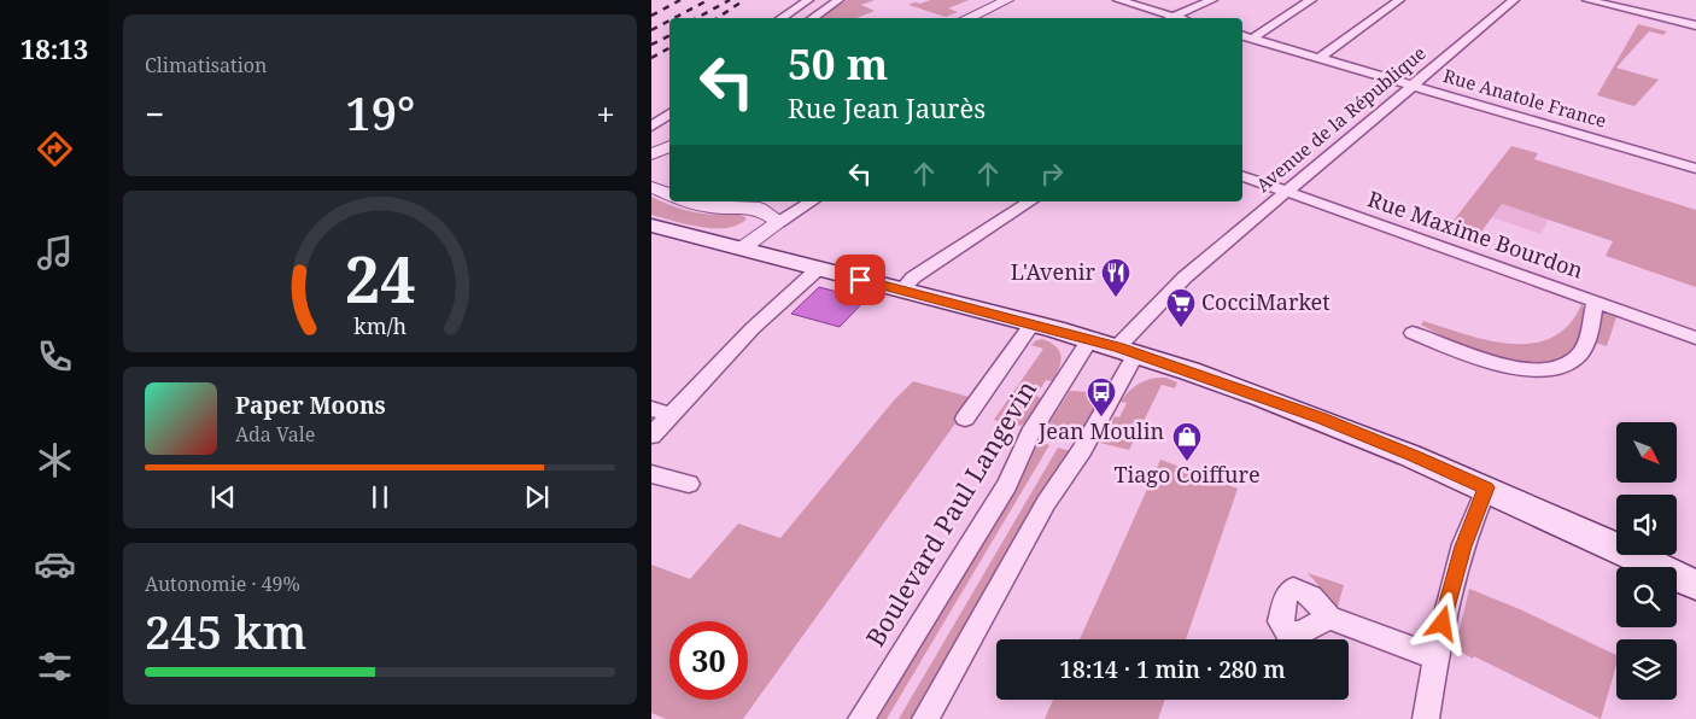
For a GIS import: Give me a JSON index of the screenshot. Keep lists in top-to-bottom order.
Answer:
{
  "streets": {
    "street": [
      "Rue Anatole France",
      "Avenue de la République",
      "Rue Maxime Bourdon",
      "Boulevard Paul Langevin"
    ]
  },
  "crossings": [
    ["Rue Anatole France", "Avenue de la République"],
    ["Avenue de la République", "Rue Maxime Bourdon"]
  ],
  "places": {
    "restaurant": ["L'Avenir"],
    "supermarket": ["CocciMarket"],
    "bus stop": ["Jean Moulin"],
    "shop": ["Tiago Coiffure"]
  },
  "north": "bottom right",
  "page": {
    "tabs": "18:13",
    "tile": [
      "Climatisation",
      ["Autonomie · 49%", "245 km"]
    ],
    "turn": ["50 m", "Rue Jean Jaurès"],
    "heat": ["−", "19°", "+"],
    "song": ["Paper Moons", "Ada Vale"],
    "limit": "30",
    "trip": "18:14 · 1 min · 280 m",
    "gauge": ["24", "km/h"]
  }
}
